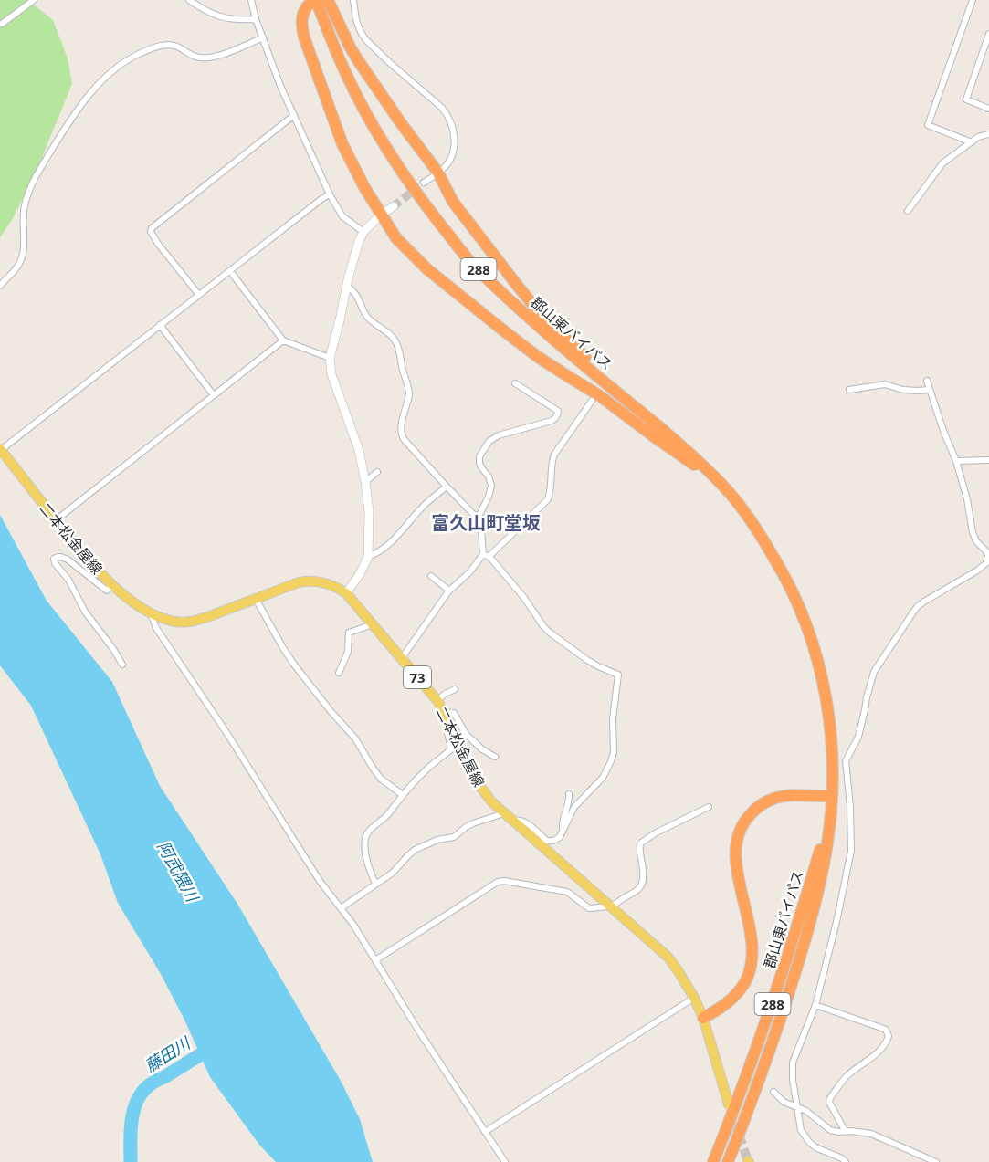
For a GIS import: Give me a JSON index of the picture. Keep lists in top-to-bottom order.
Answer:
{
  "streets": {
    "highway": ["288", "郡山東バイパス"],
    "main road": ["二本松金屋線", "73"]
  },
  "districts": ["富久山町堂坂"],
  "water": ["阿武隈川", "藤田川"]
}
